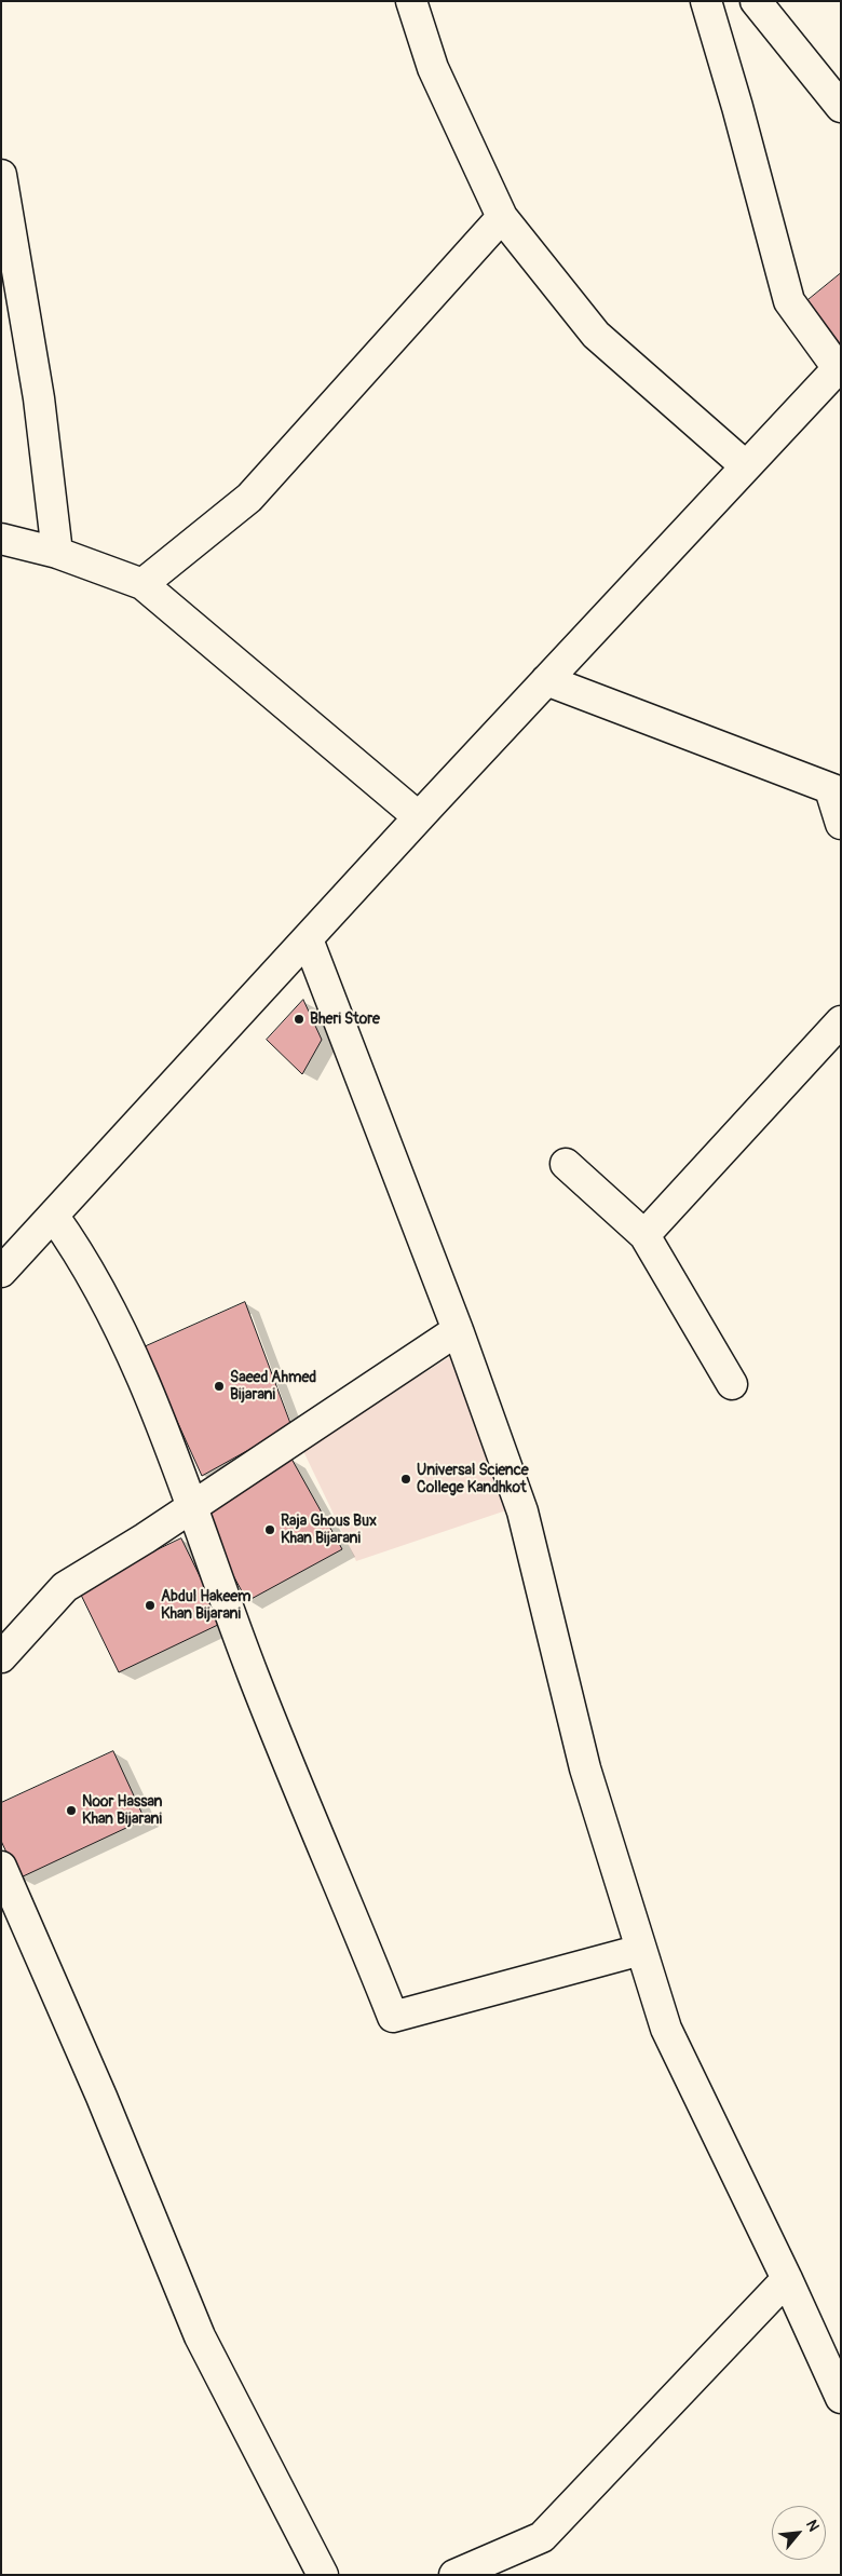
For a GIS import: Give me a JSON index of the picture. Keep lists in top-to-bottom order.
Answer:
{
  "places": [
    "Bheri Store",
    "Saeed Ahmed Bijarani",
    "Universal Science College Kandhkot",
    "Raja Ghous Bux Khan Bijarani",
    "Abdul Hakeem Khan Bijarani",
    "Noor Hassan Khan Bijarani"
  ],
  "north": "top right"
}
